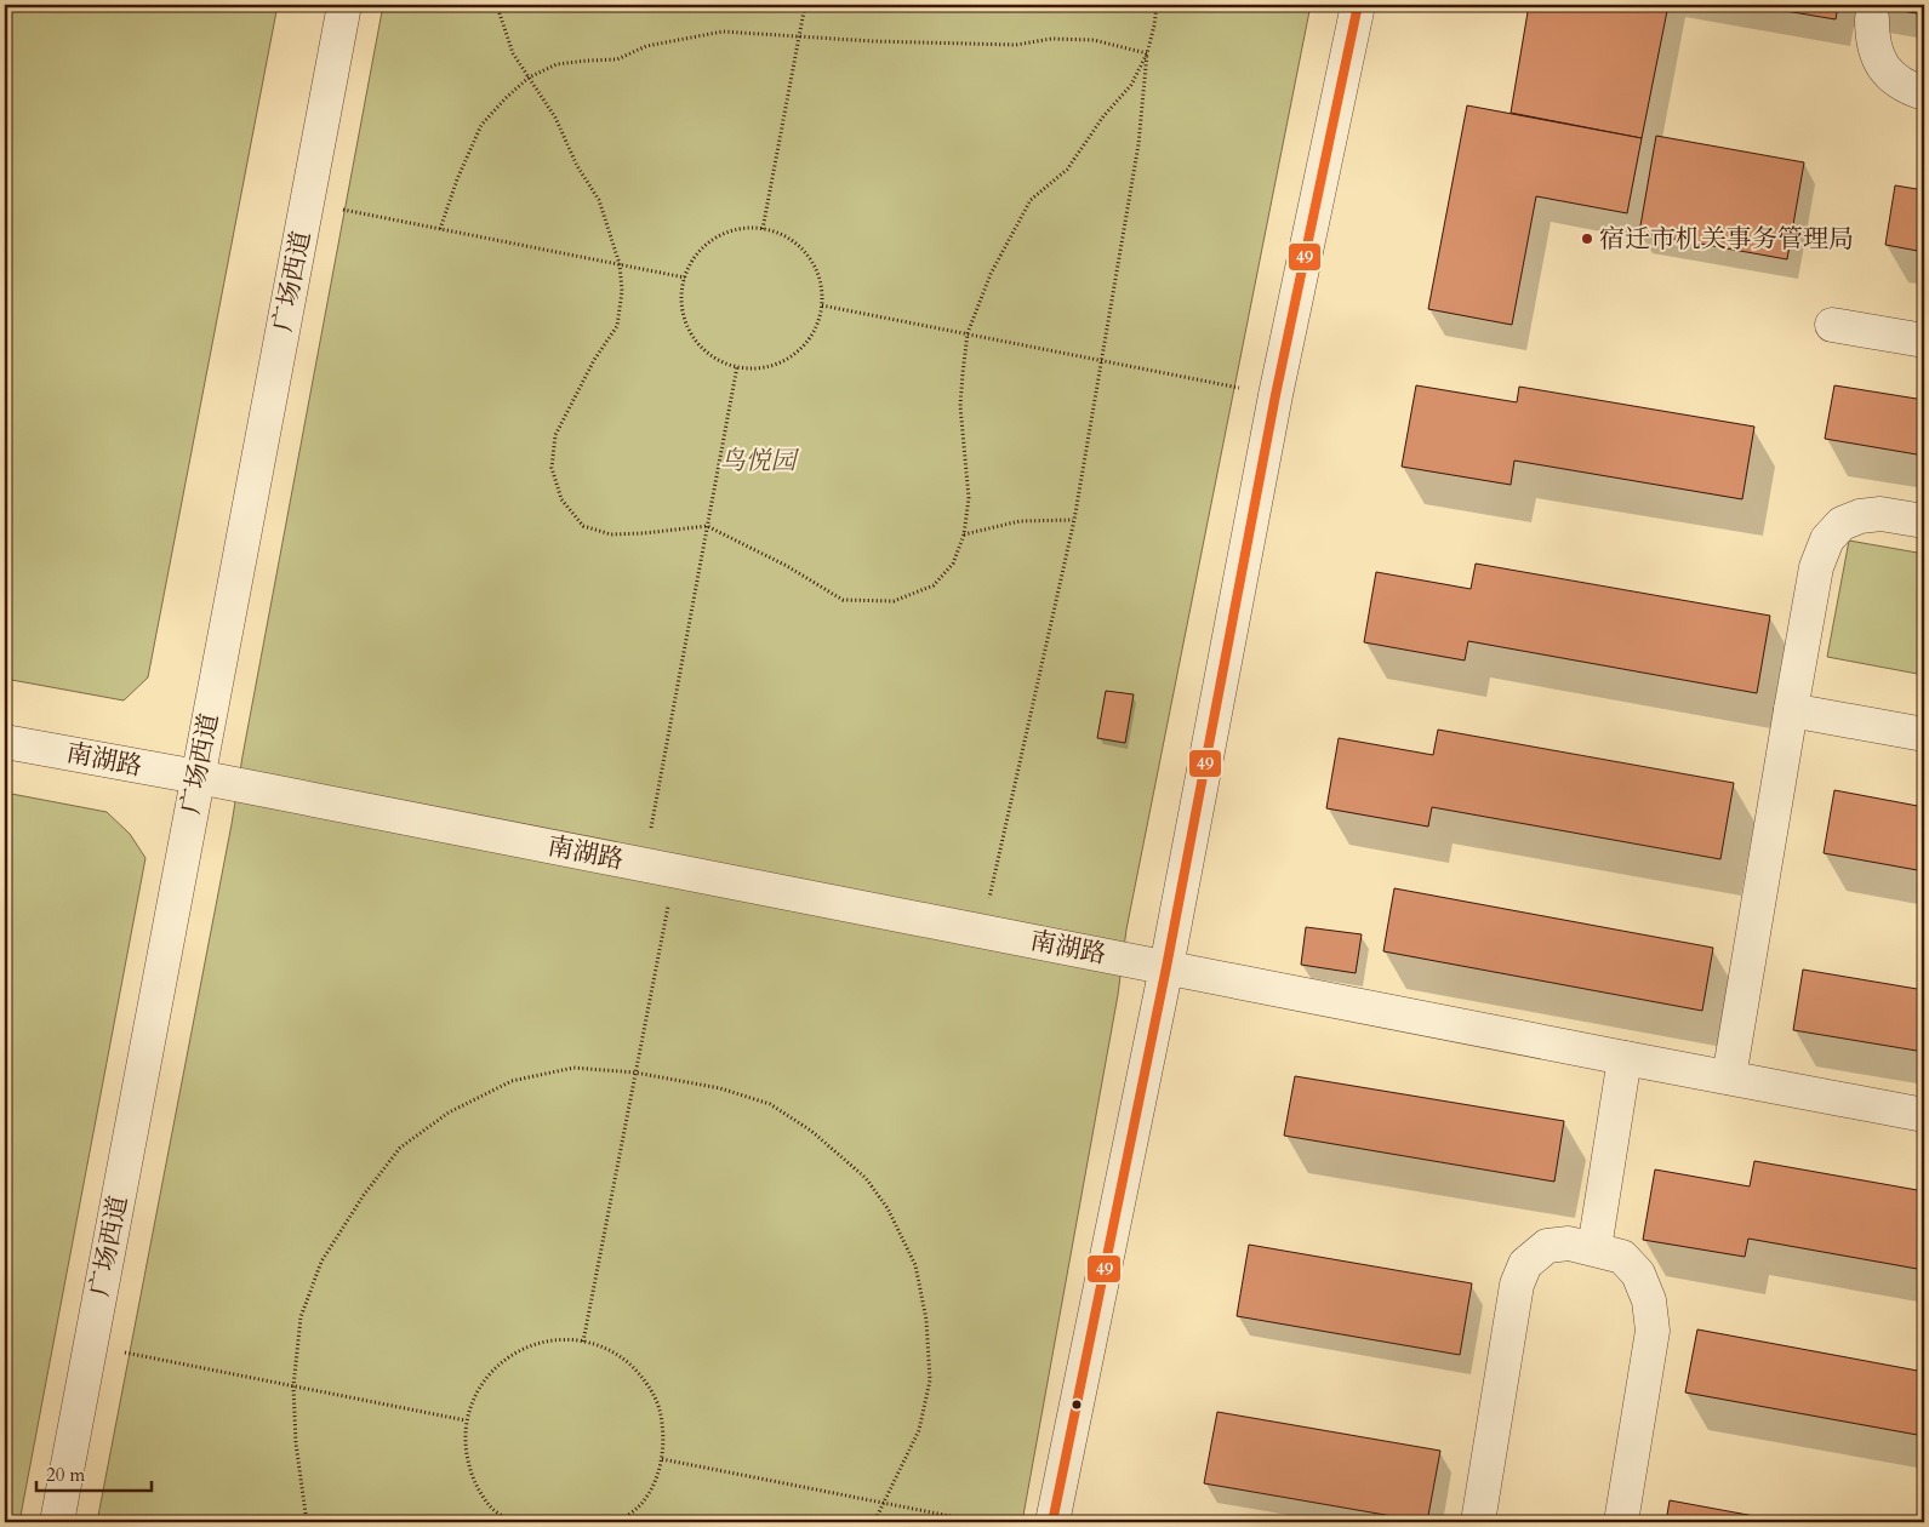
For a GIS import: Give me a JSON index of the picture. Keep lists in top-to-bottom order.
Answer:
{
  "streets": {
    "street": ["广场西道", "南湖路"]
  },
  "crossings": [
    ["广场西道", "南湖路"]
  ],
  "parks": ["鸟悦园"],
  "places": ["宿迁市机关事务管理局"],
  "lines": ["transit line 49"],
  "scale_bar": "20 m"
}
